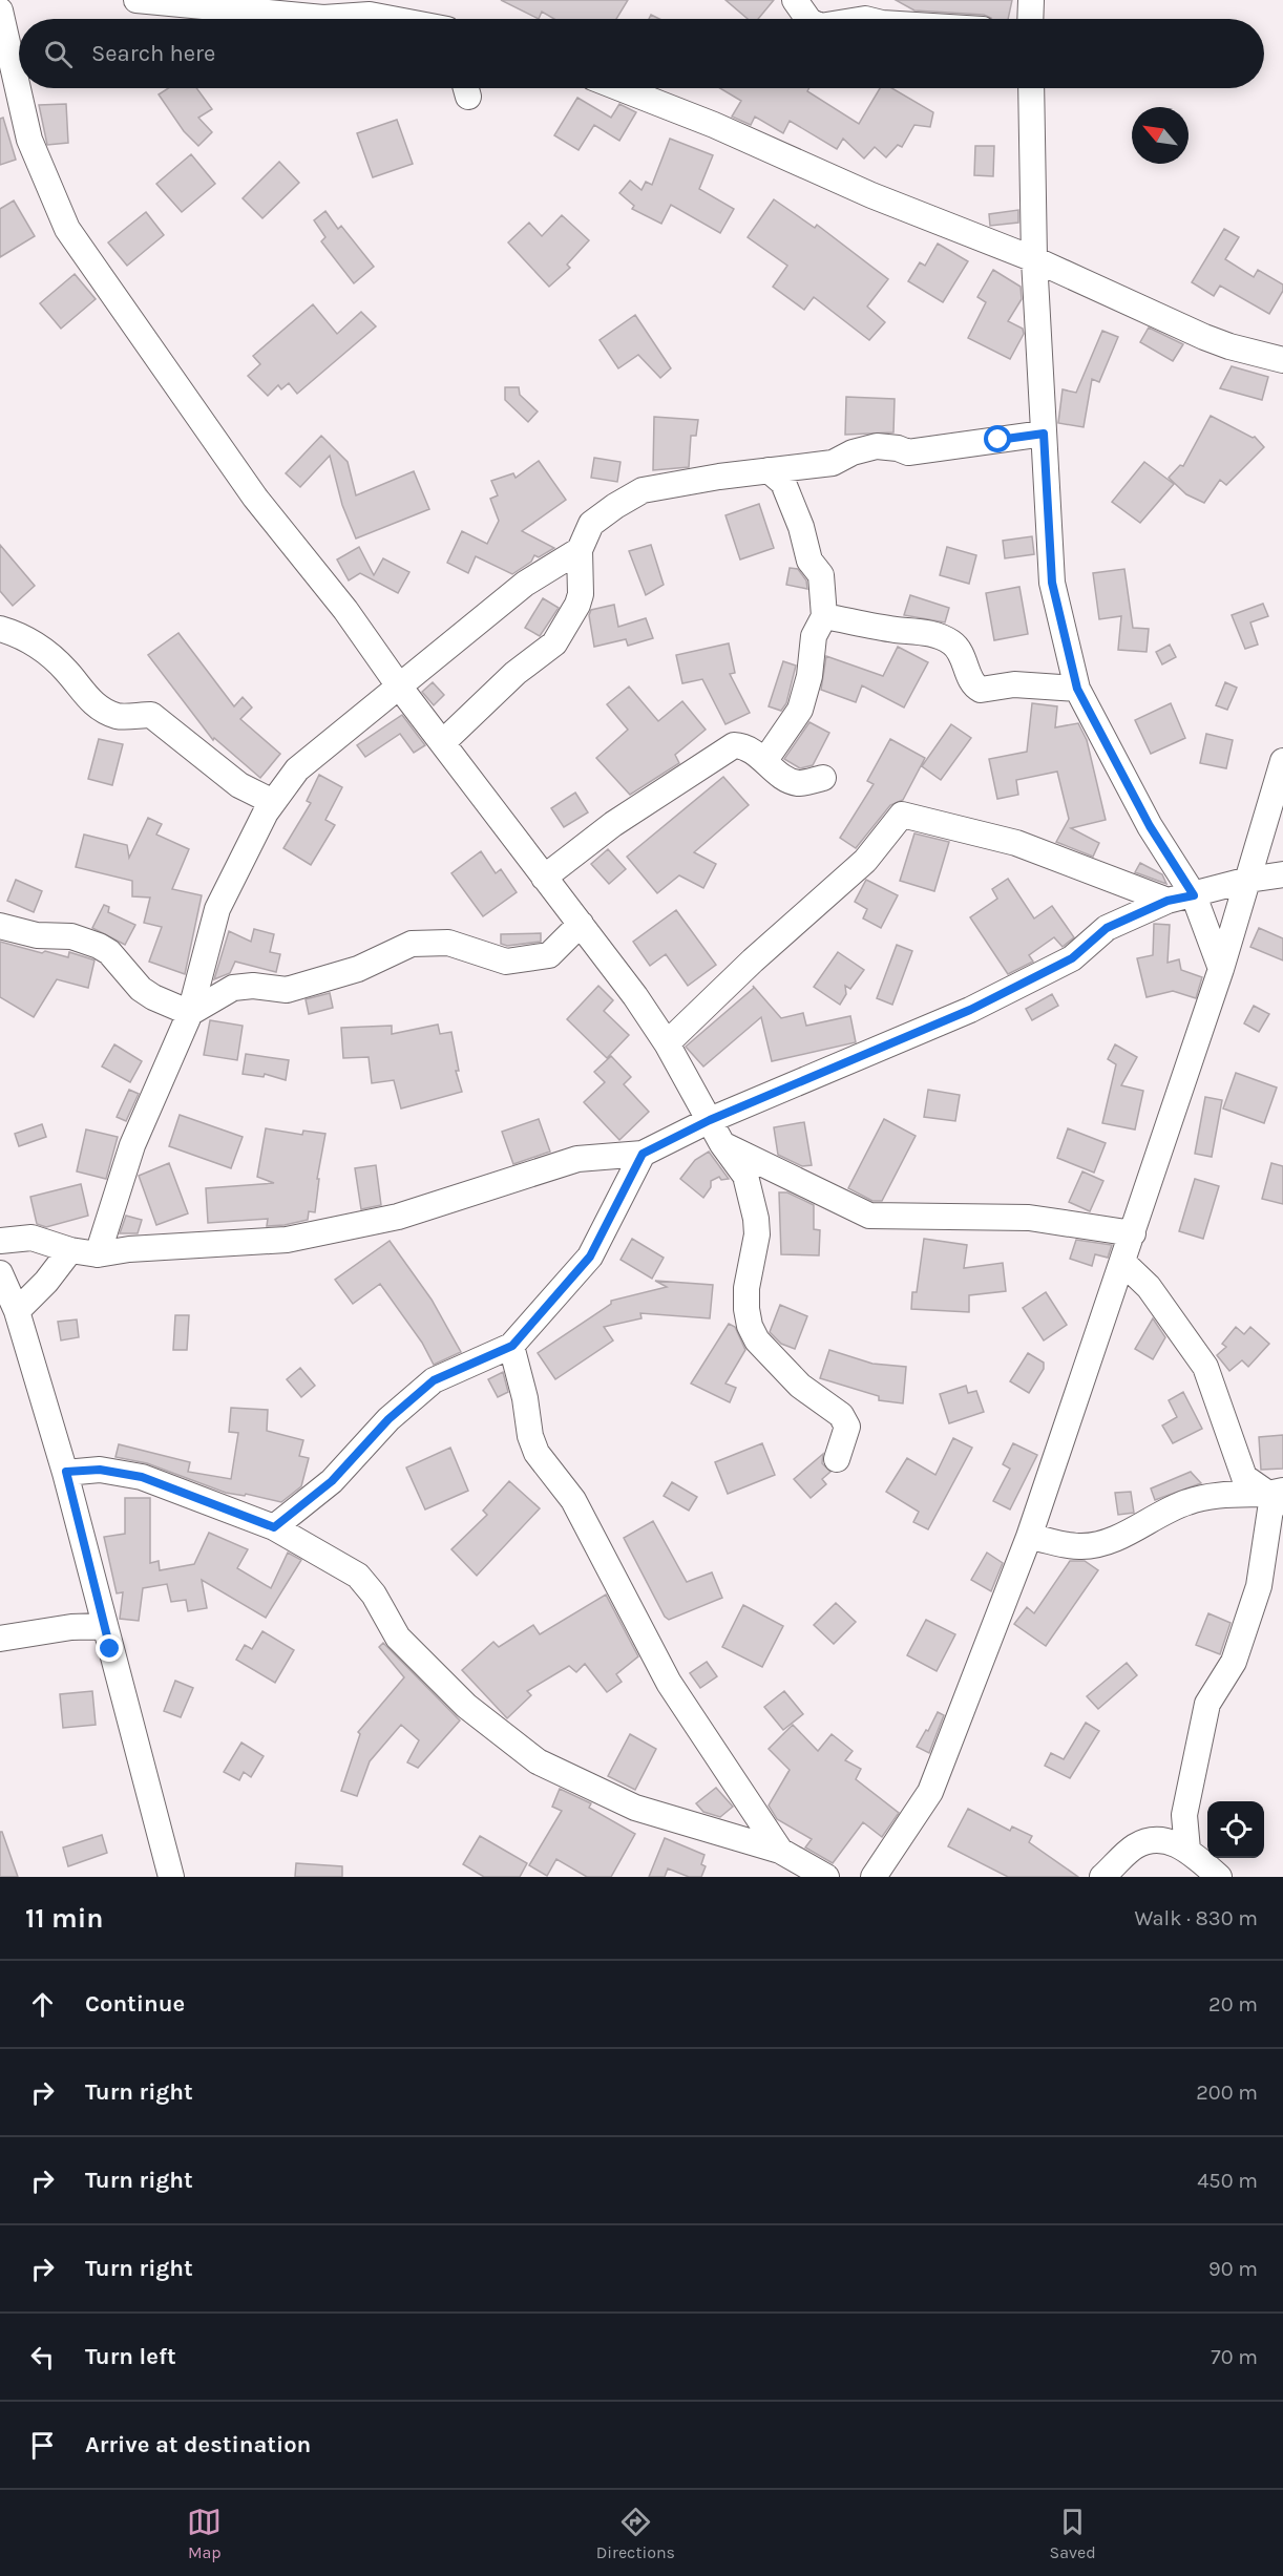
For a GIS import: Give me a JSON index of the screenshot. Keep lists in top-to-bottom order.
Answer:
{
  "north": "top left",
  "page": {
    "search": "Search here",
    "heading": ["11 min", "Walk · 830 m"],
    "list": [
      ["Continue", "20 m"],
      ["Turn right", "200 m"],
      ["Turn right", "450 m"],
      ["Turn right", "90 m"],
      ["Turn left", "70 m"],
      "Arrive at destination"
    ],
    "nav": ["Map", "Directions", "Saved"]
  }
}
